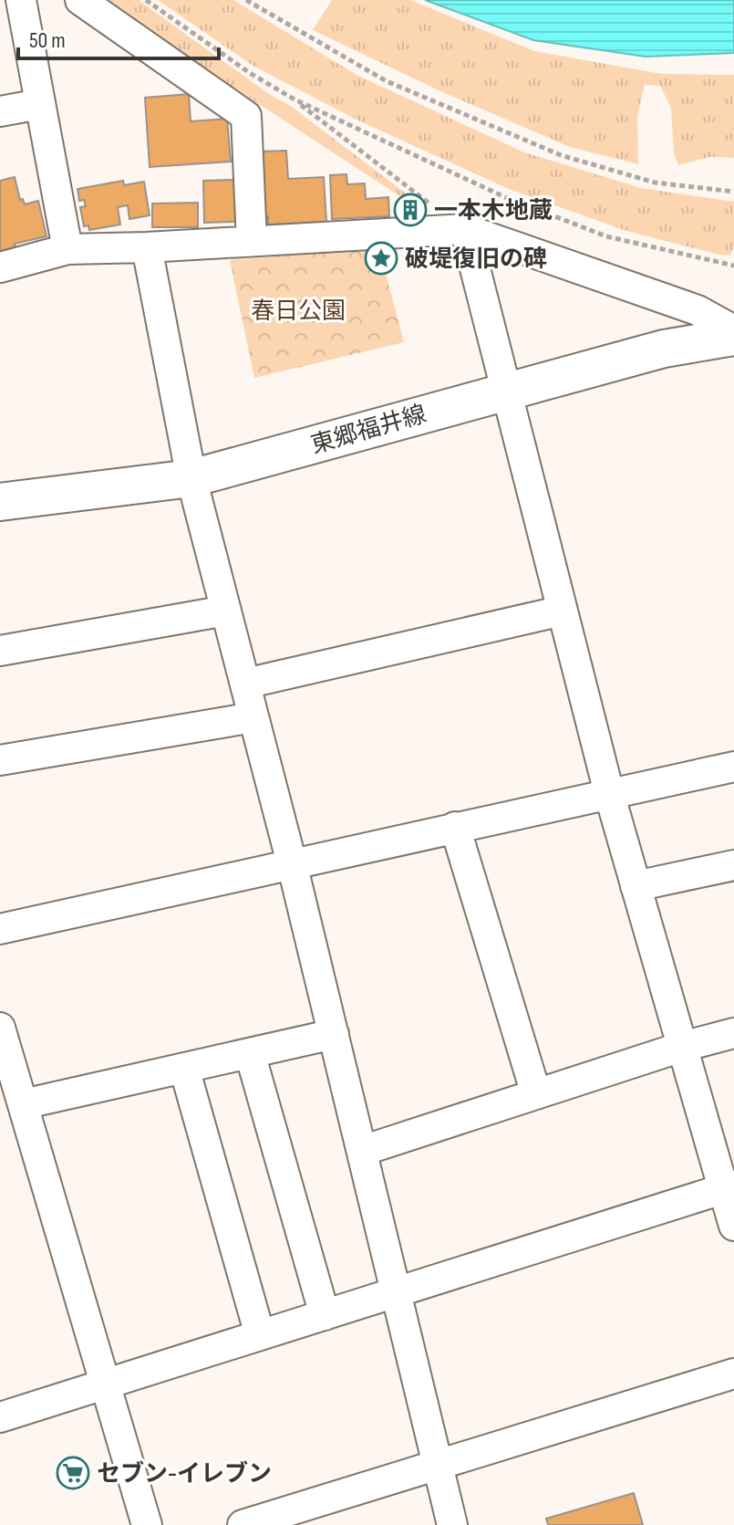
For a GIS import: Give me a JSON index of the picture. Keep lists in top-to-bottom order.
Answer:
{
  "streets": {
    "main road": ["東郷福井線"]
  },
  "parks": ["春日公園"],
  "places": {
    "building": ["一本木地蔵"],
    "place": ["破堤復旧の碑"],
    "supermarket": ["セブン-イレブン"]
  },
  "scale_bar": "50 m"
}
